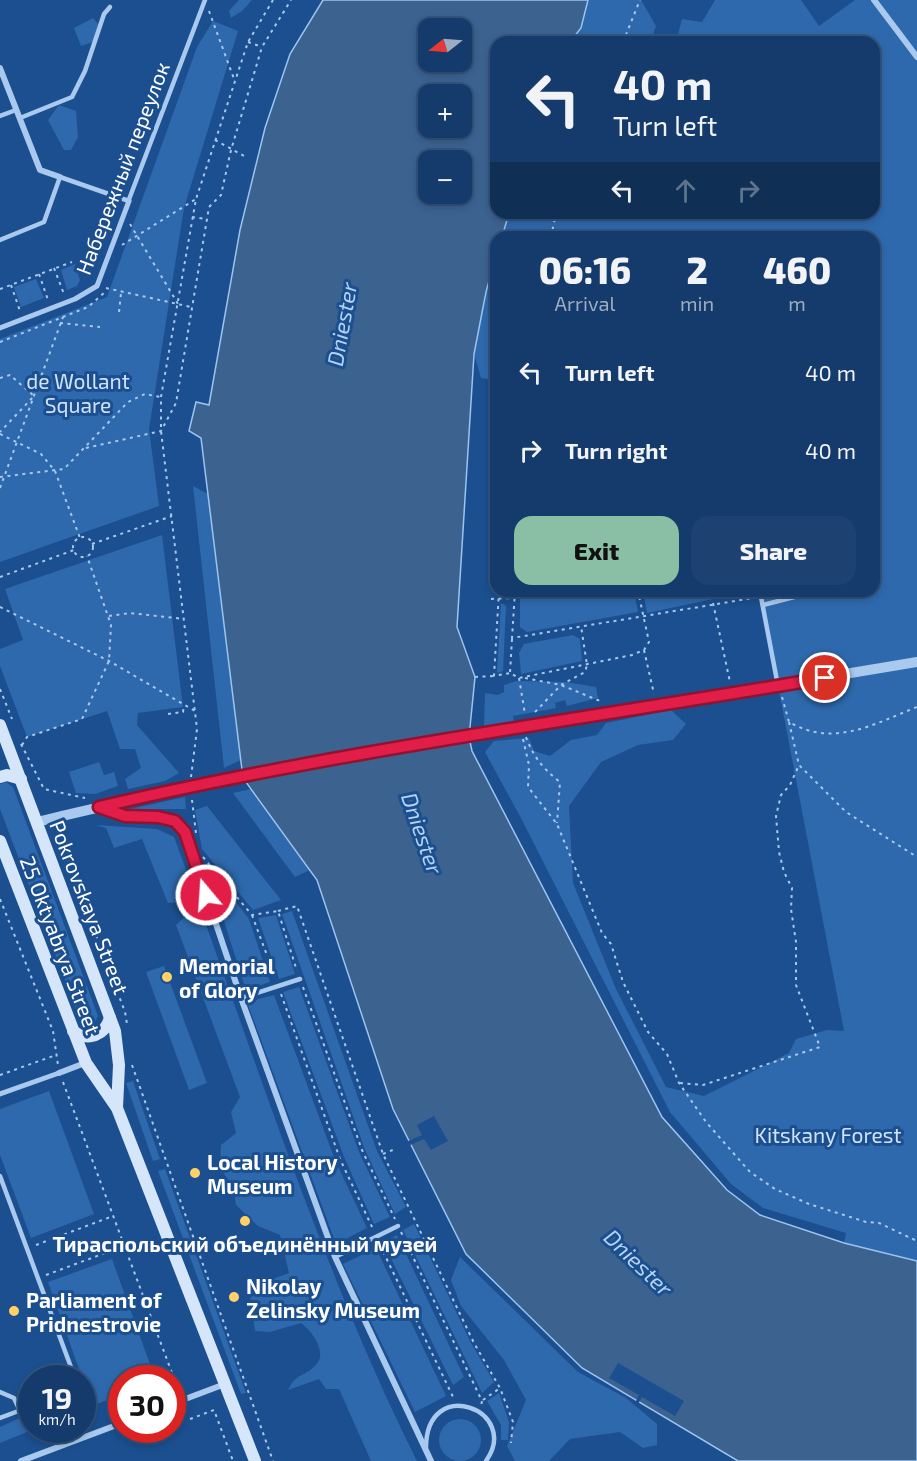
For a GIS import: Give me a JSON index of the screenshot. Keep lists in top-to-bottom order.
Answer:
{
  "streets": {
    "main road": ["Pokrovskaya Street", "25 Oktyabrya Street"],
    "street": ["Набережный переулок"]
  },
  "crossings": [
    ["Pokrovskaya Street", "25 Oktyabrya Street"]
  ],
  "water": ["Dniester"],
  "parks": ["de Wollant Square", "Kitskany Forest"],
  "places": [
    "Memorial of Glory",
    "Local History Museum",
    "Тираспольский объединённый музей",
    "Nikolay Zelinsky Museum",
    "Parliament of Pridnestrovie"
  ],
  "north": "left",
  "page": {
    "map_buttons": ["+", "−"],
    "turn": ["40 m", "Turn left"],
    "eta": [
      "06:16",
      "Arrival",
      "2",
      "min",
      "460",
      "m"
    ],
    "list": [
      {
        "name": "Turn left",
        "value": "40 m"
      },
      {
        "name": "Turn right",
        "value": "40 m"
      }
    ],
    "buttons": ["Exit", "Share"],
    "speed": "19 km/h",
    "limit": "30"
  }
}
